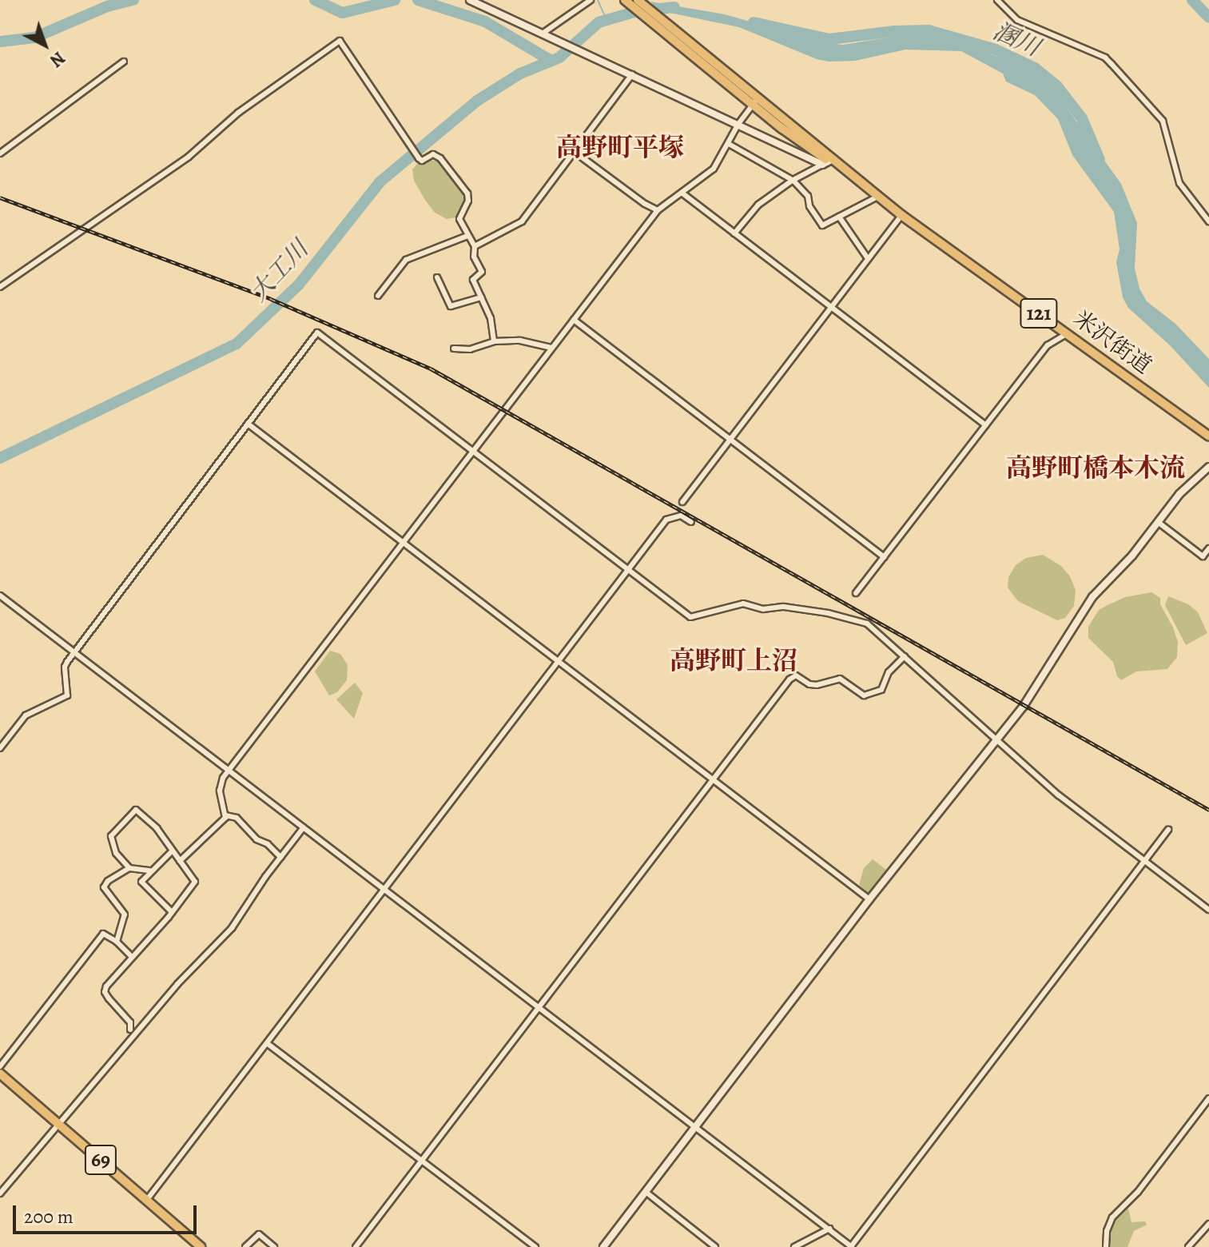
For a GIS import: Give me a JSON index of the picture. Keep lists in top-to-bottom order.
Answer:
{
  "streets": {
    "main road": ["121", "米沢街道", "69"]
  },
  "districts": ["高野町平塚", "高野町橋本木流", "高野町上沼"],
  "water": ["溷川", "大工川"],
  "scale_bar": "200 m",
  "north": "bottom right"
}
